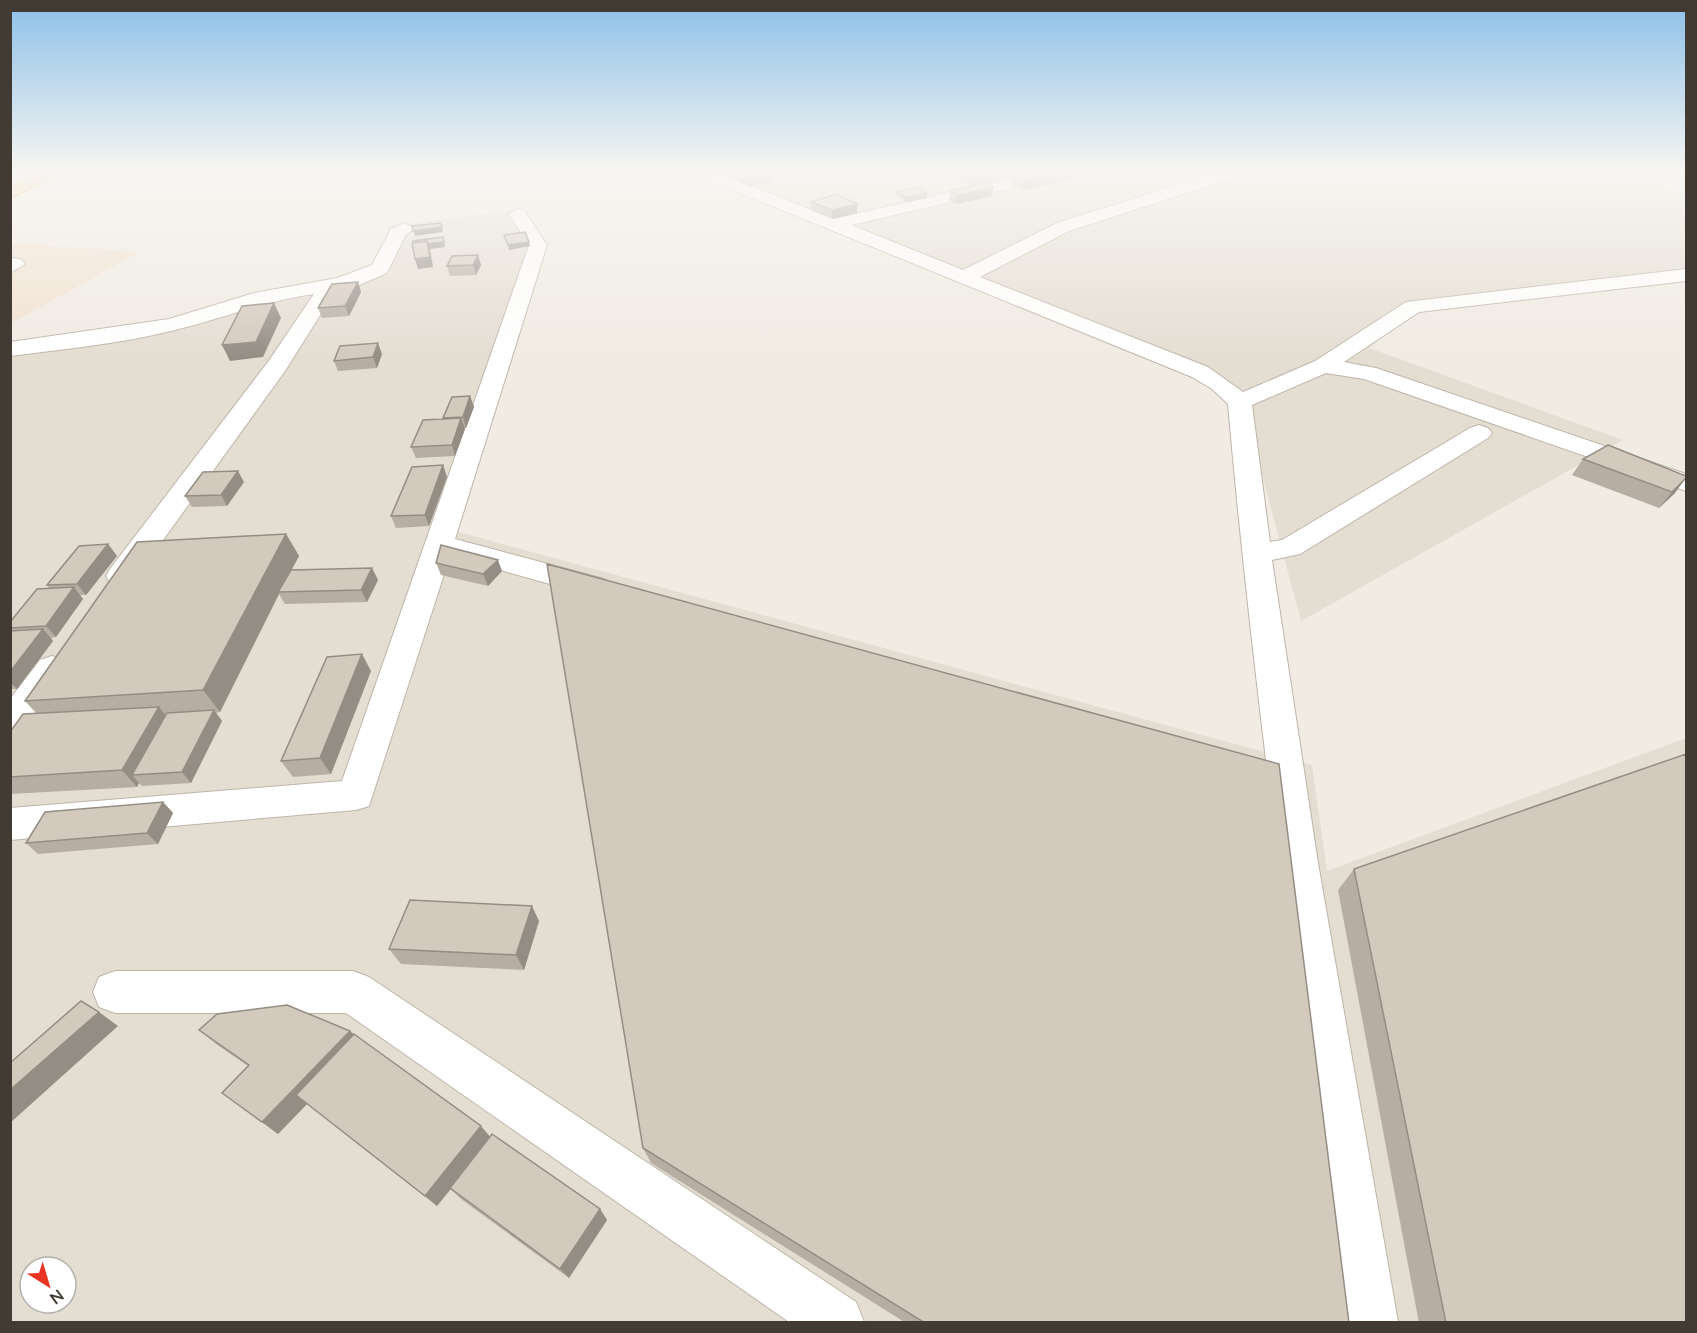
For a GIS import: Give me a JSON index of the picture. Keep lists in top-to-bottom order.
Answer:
{
  "north": "bottom right"
}
